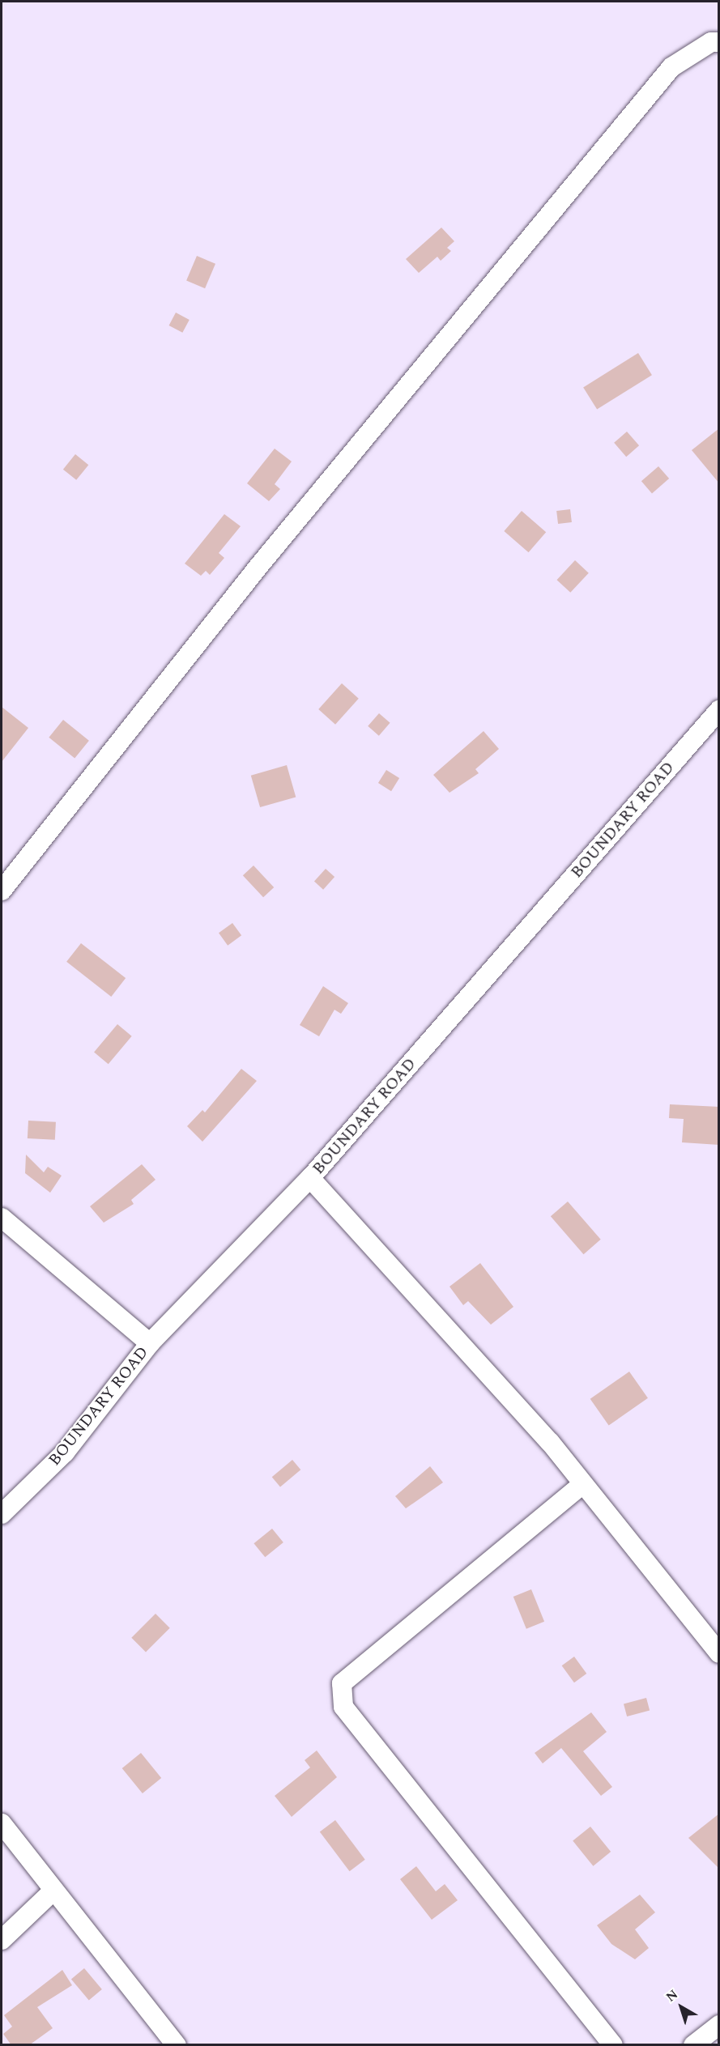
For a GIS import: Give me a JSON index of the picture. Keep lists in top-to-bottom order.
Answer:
{
  "streets": {
    "street": ["BOUNDARY ROAD"]
  },
  "north": "top left"
}
